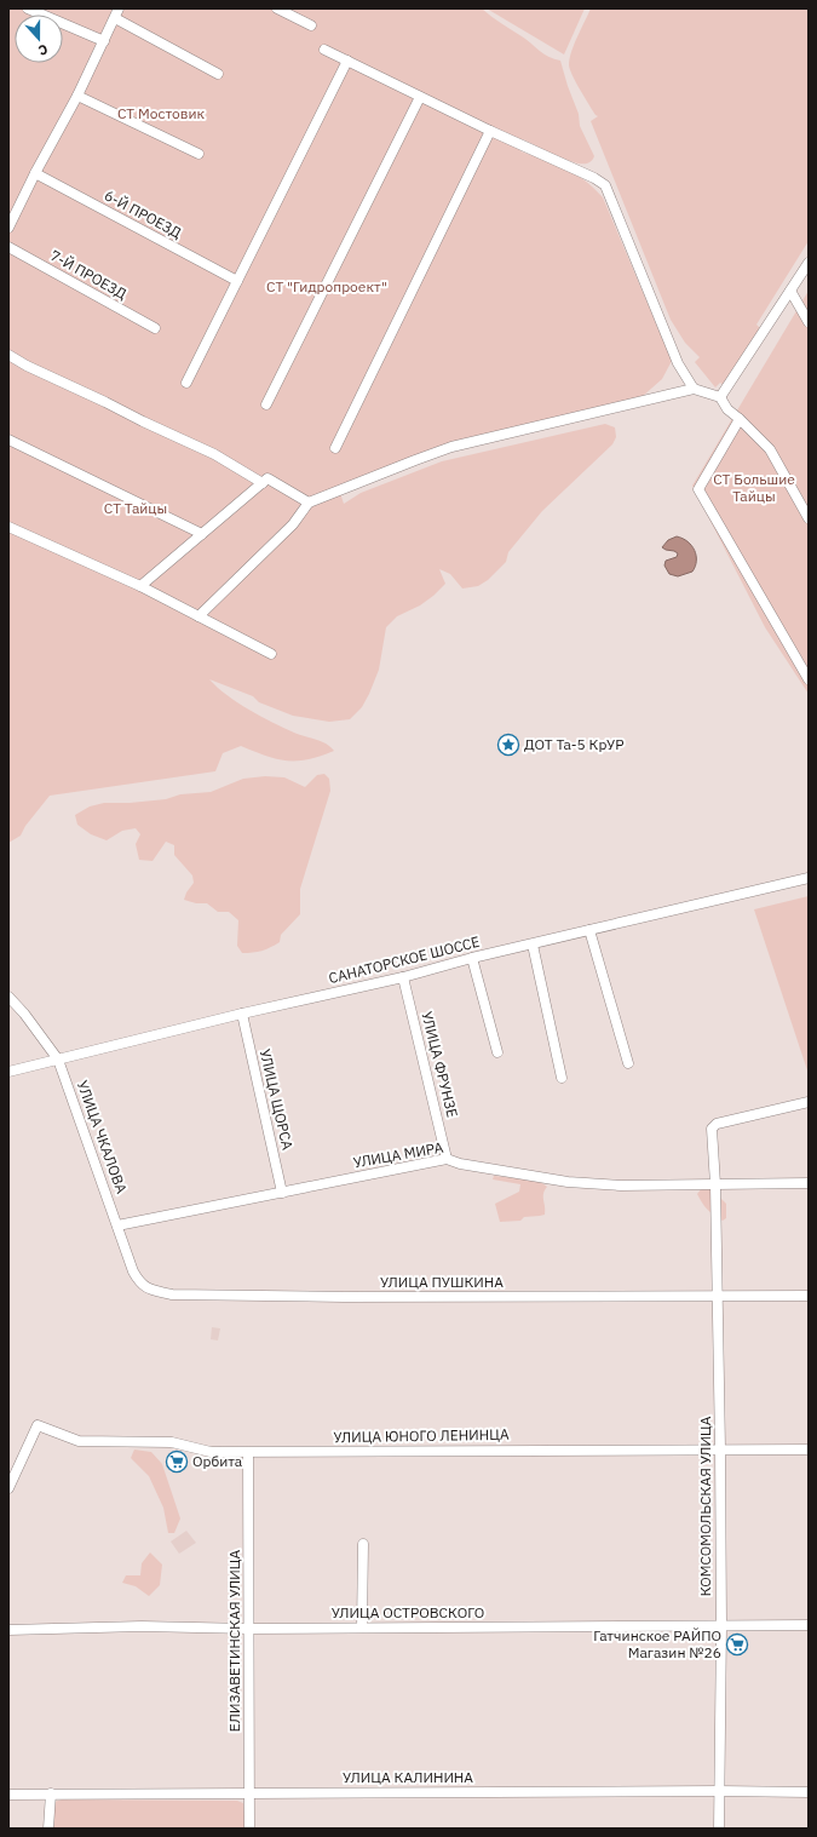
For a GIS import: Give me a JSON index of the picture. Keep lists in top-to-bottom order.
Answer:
{
  "streets": {
    "street": [
      "6-Й ПРОЕЗД",
      "7-Й ПРОЕЗД",
      "САНАТОРСКОЕ ШОССЕ",
      "УЛИЦА ФРУНЗЕ",
      "УЛИЦА ЩОРСА",
      "УЛИЦА ЧКАЛОВА",
      "УЛИЦА МИРА",
      "УЛИЦА ПУШКИНА",
      "УЛИЦА ЮНОГО ЛЕНИНЦА",
      "КОМСОМОЛЬСКАЯ УЛИЦА",
      "УЛИЦА ОСТРОВСКОГО",
      "ЕЛИЗАВЕТИНСКАЯ УЛИЦА",
      "УЛИЦА КАЛИНИНА"
    ]
  },
  "crossings": [
    ["САНАТОРСКОЕ ШОССЕ", "УЛИЦА ФРУНЗЕ"],
    ["САНАТОРСКОЕ ШОССЕ", "УЛИЦА ЩОРСА"],
    ["САНАТОРСКОЕ ШОССЕ", "УЛИЦА ЧКАЛОВА"],
    ["УЛИЦА ФРУНЗЕ", "УЛИЦА МИРА"],
    ["УЛИЦА ЩОРСА", "УЛИЦА МИРА"],
    ["УЛИЦА ЧКАЛОВА", "УЛИЦА МИРА"],
    ["УЛИЦА ЧКАЛОВА", "УЛИЦА ПУШКИНА"],
    ["УЛИЦА МИРА", "УЛИЦА ПУШКИНА"],
    ["УЛИЦА МИРА", "КОМСОМОЛЬСКАЯ УЛИЦА"],
    ["УЛИЦА ПУШКИНА", "КОМСОМОЛЬСКАЯ УЛИЦА"],
    ["УЛИЦА ЮНОГО ЛЕНИНЦА", "КОМСОМОЛЬСКАЯ УЛИЦА"],
    ["УЛИЦА ЮНОГО ЛЕНИНЦА", "ЕЛИЗАВЕТИНСКАЯ УЛИЦА"],
    ["КОМСОМОЛЬСКАЯ УЛИЦА", "УЛИЦА ОСТРОВСКОГО"],
    ["КОМСОМОЛЬСКАЯ УЛИЦА", "УЛИЦА КАЛИНИНА"],
    ["УЛИЦА ОСТРОВСКОГО", "ЕЛИЗАВЕТИНСКАЯ УЛИЦА"],
    ["ЕЛИЗАВЕТИНСКАЯ УЛИЦА", "УЛИЦА КАЛИНИНА"]
  ],
  "parks": [
    "СТ Мостовик",
    "СТ \"Гидропроект\"",
    "СТ Большие Тайцы",
    "СТ Тайцы"
  ],
  "places": {
    "place": ["ДОТ Та-5 КрУР"],
    "supermarket": ["Орбита", "Гатчинское РАЙПО Магазин №26"]
  },
  "north": "bottom"
}
